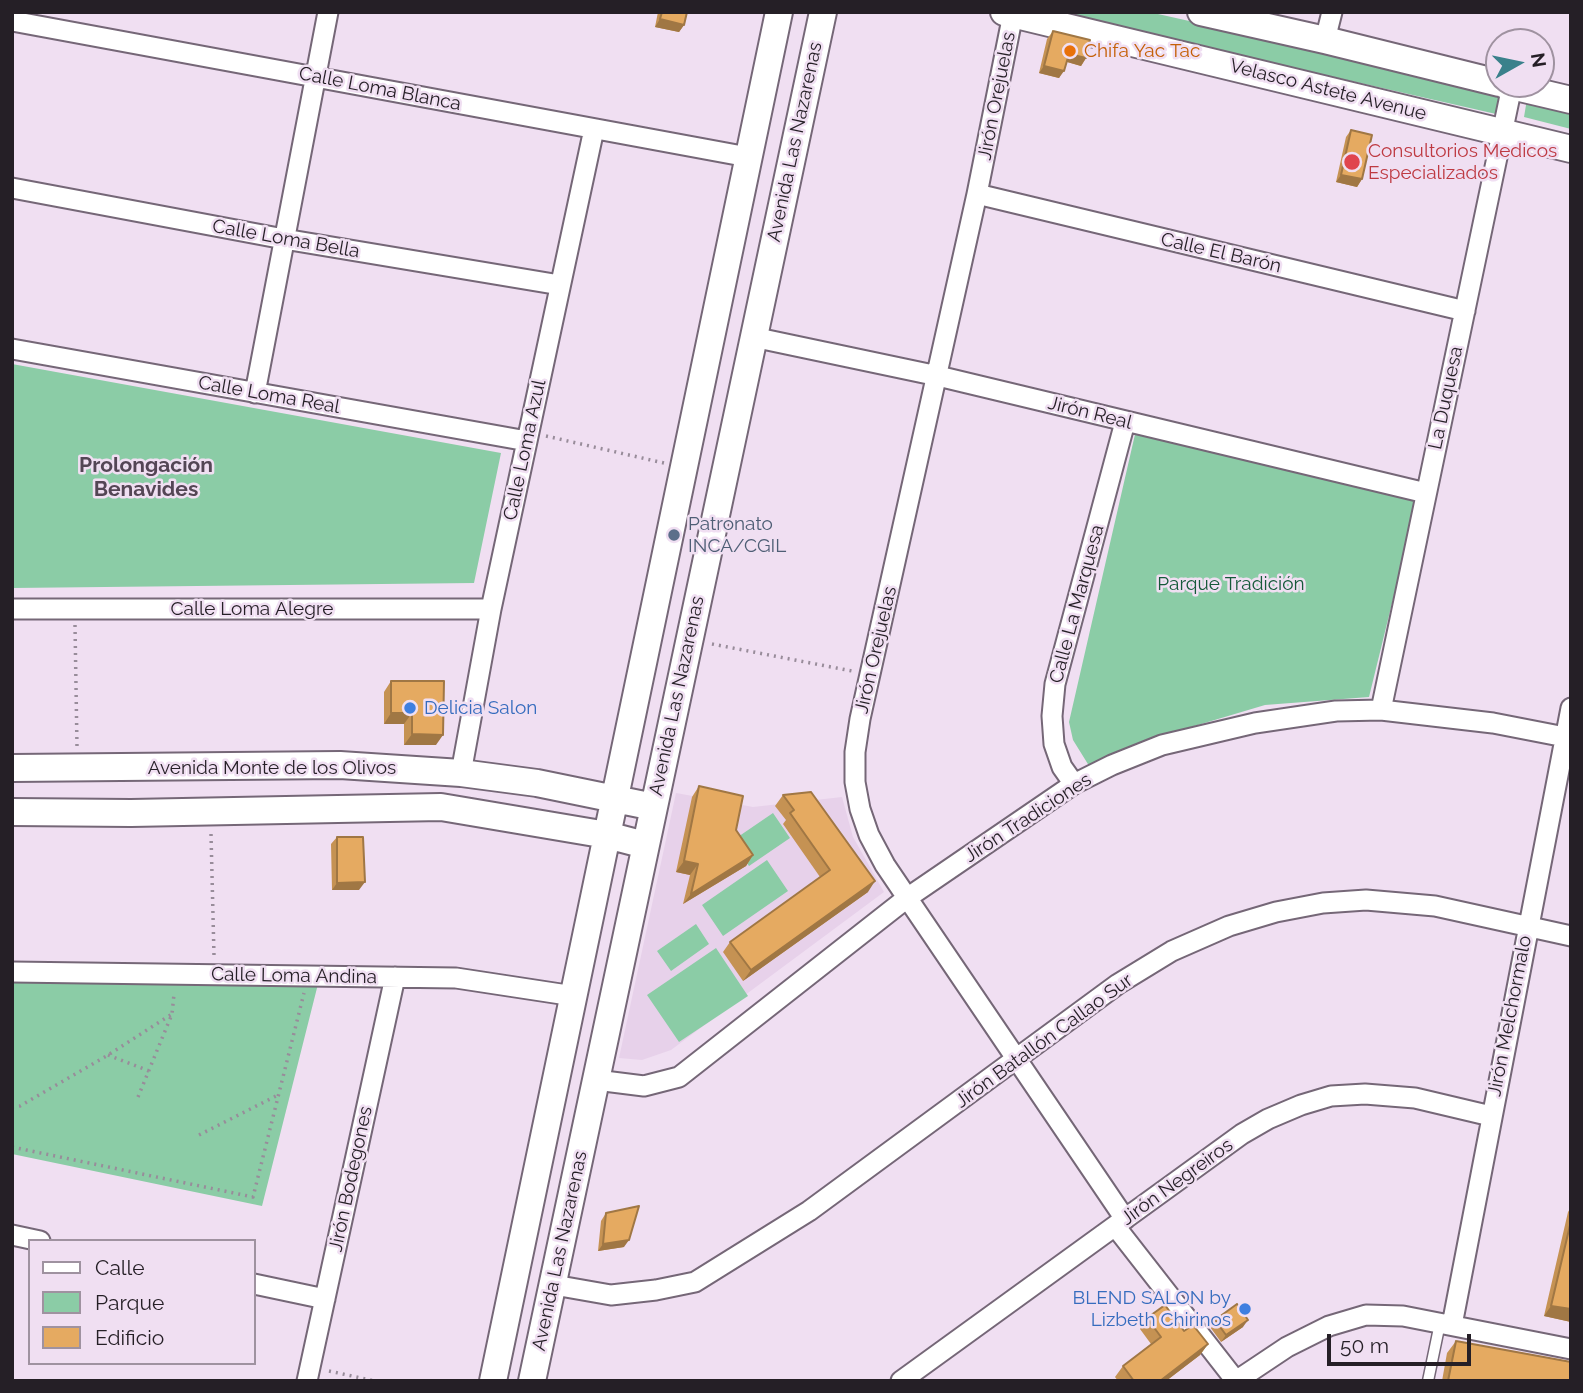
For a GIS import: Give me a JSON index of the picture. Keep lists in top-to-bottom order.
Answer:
{
  "streets": {
    "street": [
      "Calle Loma Blanca",
      "Velasco Astete Avenue",
      "Jirón Orejuelas",
      "Avenida Las Nazarenas",
      "Calle Loma Bella",
      "Calle El Barón",
      "Calle Loma Real",
      "La Duquesa",
      "Jirón Real",
      "Calle Loma Azul",
      "Calle La Marquesa",
      "Calle Loma Alegre",
      "Avenida Monte de los Olivos",
      "Jirón Tradiciones",
      "Calle Loma Andina",
      "Jirón Melchormalo",
      "Jirón Batallón Callao Sur",
      "Jirón Bodegones",
      "Jirón Negreiros"
    ]
  },
  "crossings": [
    ["Calle Loma Blanca", "Avenida Las Nazarenas"],
    ["Calle Loma Blanca", "Calle Loma Azul"],
    ["Velasco Astete Avenue", "Jirón Orejuelas"],
    ["Velasco Astete Avenue", "La Duquesa"],
    ["Jirón Orejuelas", "Calle El Barón"],
    ["Jirón Orejuelas", "Jirón Real"],
    ["Jirón Orejuelas", "Jirón Tradiciones"],
    ["Jirón Orejuelas", "Jirón Batallón Callao Sur"],
    ["Jirón Orejuelas", "Jirón Negreiros"],
    ["Avenida Las Nazarenas", "Jirón Real"],
    ["Avenida Las Nazarenas", "Avenida Monte de los Olivos"],
    ["Avenida Las Nazarenas", "Jirón Tradiciones"],
    ["Avenida Las Nazarenas", "Calle Loma Andina"],
    ["Avenida Las Nazarenas", "Jirón Batallón Callao Sur"],
    ["Calle Loma Bella", "Calle Loma Azul"],
    ["Calle El Barón", "La Duquesa"],
    ["Calle Loma Real", "Calle Loma Azul"],
    ["La Duquesa", "Jirón Real"],
    ["La Duquesa", "Jirón Tradiciones"],
    ["Jirón Real", "Calle La Marquesa"],
    ["Calle Loma Azul", "Calle Loma Alegre"],
    ["Calle Loma Azul", "Avenida Monte de los Olivos"],
    ["Calle La Marquesa", "Jirón Tradiciones"],
    ["Jirón Tradiciones", "Jirón Melchormalo"],
    ["Calle Loma Andina", "Jirón Bodegones"],
    ["Jirón Melchormalo", "Jirón Batallón Callao Sur"],
    ["Jirón Melchormalo", "Jirón Negreiros"]
  ],
  "districts": ["Prolongación Benavides"],
  "parks": ["Parque Tradición"],
  "places": [
    "Chifa Yac Tac",
    "Consultorios Medicos Especializados",
    "Patronato INCA/CGIL",
    "Delicia Salon",
    "BLEND SALON by Lizbeth Chirinos"
  ],
  "legend": ["Calle", "Parque", "Edificio"],
  "scale_bar": "50 m",
  "north": "right"
}
